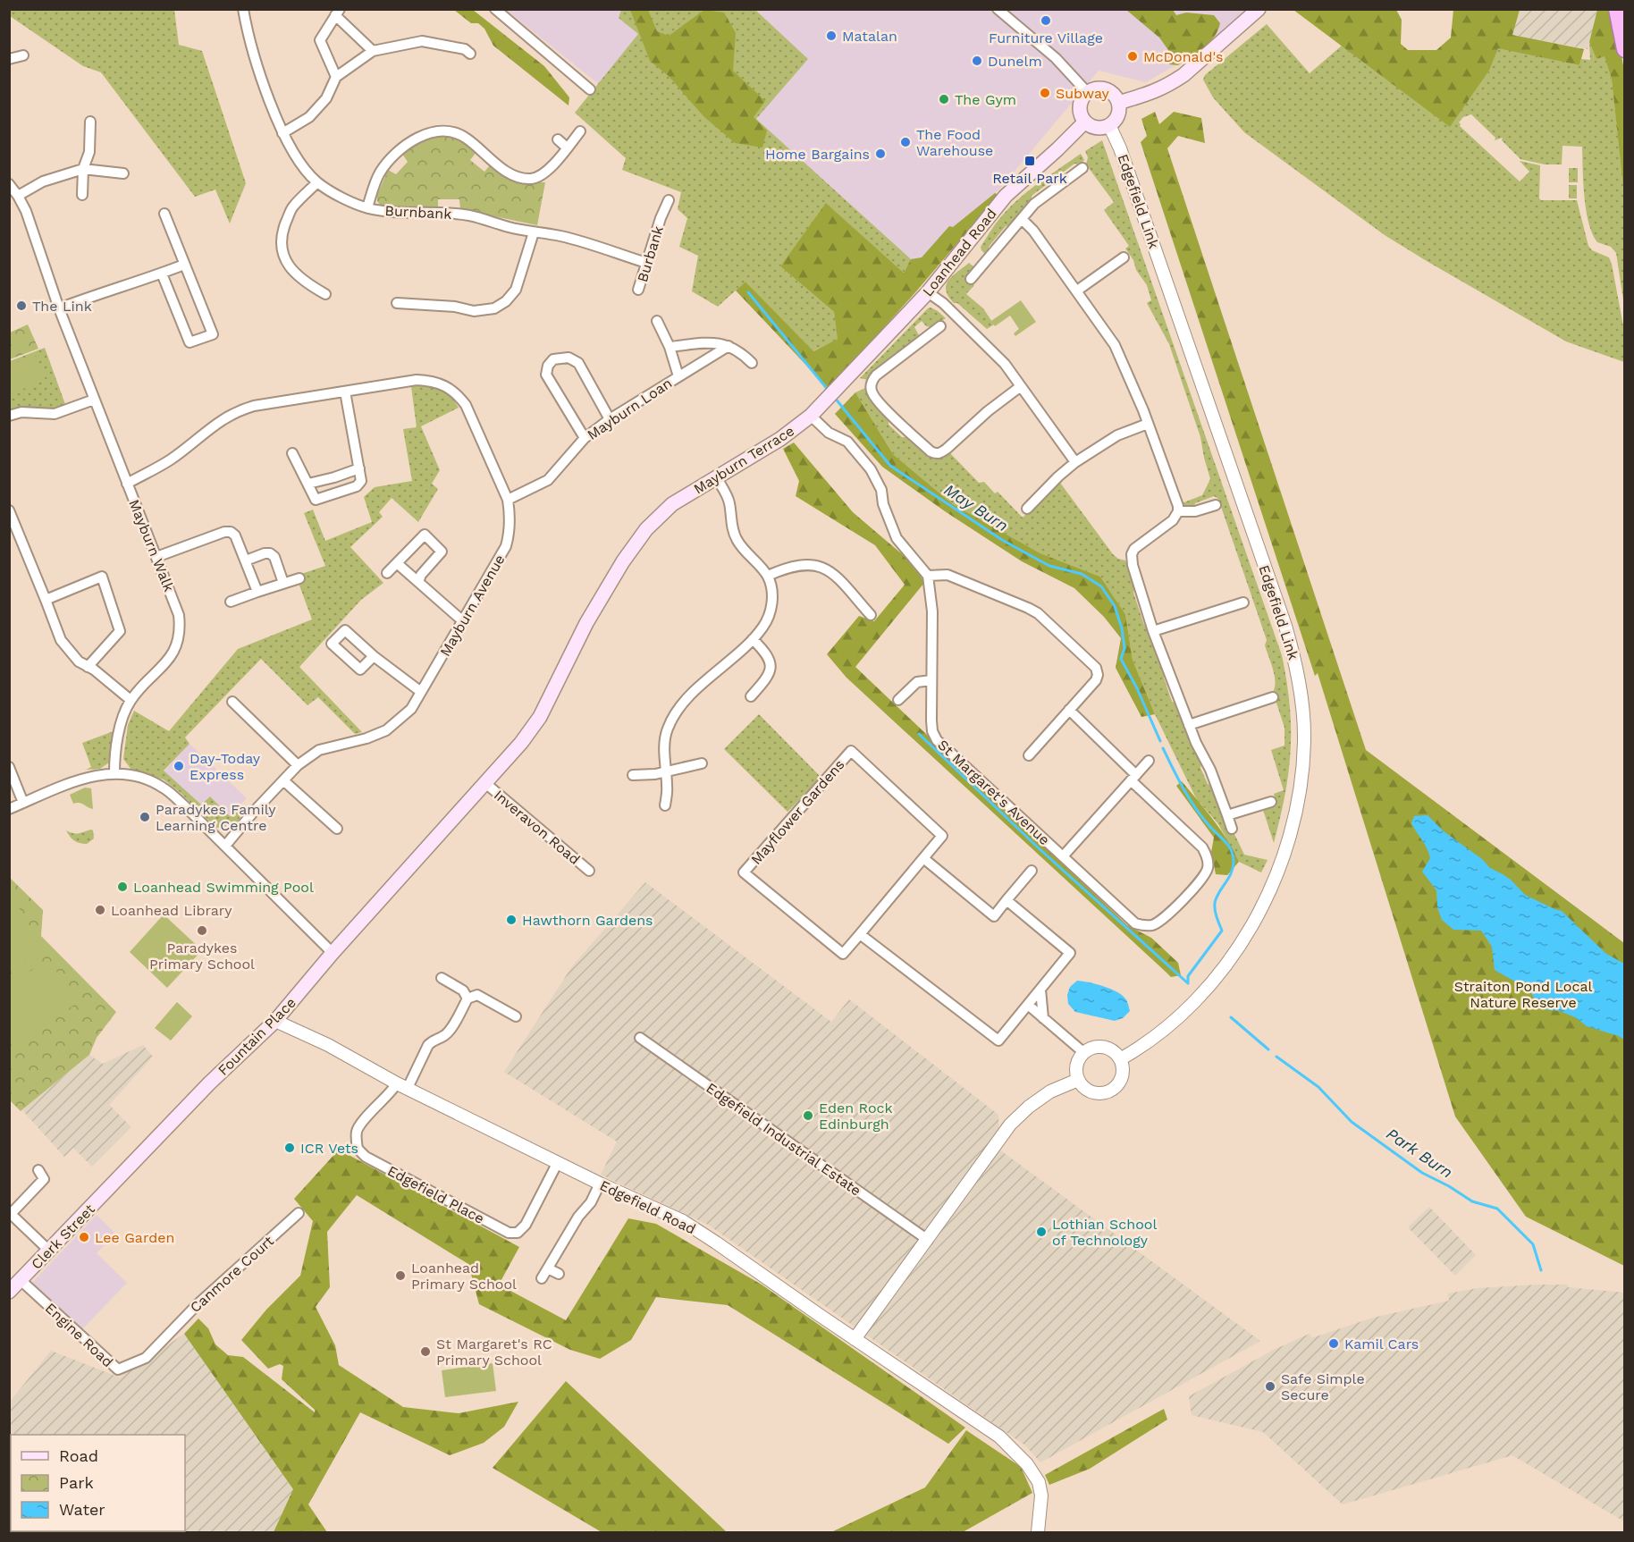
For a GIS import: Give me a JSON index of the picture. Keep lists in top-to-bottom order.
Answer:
{
  "streets": {
    "main road": [
      "Loanhead Road",
      "Mayburn Terrace",
      "Fountain Place",
      "Clerk Street"
    ],
    "street": [
      "Edgefield Link",
      "Burnbank",
      "Burbank",
      "Mayburn Loan",
      "Mayburn Walk",
      "Mayburn Avenue",
      "St Margaret's Avenue",
      "Mayflower Gardens",
      "Inveravon Road",
      "Edgefield Industrial Estate",
      "Edgefield Place",
      "Edgefield Road",
      "Canmore Court",
      "Engine Road"
    ]
  },
  "crossings": [
    ["Edgefield Link", "Loanhead Road"],
    ["Burnbank", "Burbank"],
    ["Loanhead Road", "Mayburn Terrace"],
    ["Mayburn Loan", "Mayburn Avenue"],
    ["Mayburn Terrace", "Inveravon Road"],
    ["Mayburn Terrace", "Fountain Place"],
    ["Mayburn Walk", "Mayburn Avenue"],
    ["Inveravon Road", "Fountain Place"],
    ["Fountain Place", "Edgefield Road"],
    ["Fountain Place", "Clerk Street"],
    ["Edgefield Place", "Edgefield Road"],
    ["Clerk Street", "Engine Road"],
    ["Canmore Court", "Engine Road"]
  ],
  "water": ["May Burn", "Park Burn"],
  "parks": ["Straiton Pond Local Nature Reserve"],
  "places": {
    "other": [
      "Furniture Village",
      "Matalan",
      "McDonald's",
      "Dunelm",
      "Subway",
      "The Gym",
      "The Food Warehouse",
      "Home Bargains",
      "The Link",
      "Day-Today Express",
      "Paradykes Family Learning Centre",
      "Loanhead Swimming Pool",
      "Loanhead Library",
      "Hawthorn Gardens",
      "Paradykes Primary School",
      "Eden Rock Edinburgh",
      "ICR Vets",
      "Lothian School of Technology",
      "Lee Garden",
      "Loanhead Primary School",
      "Kamil Cars",
      "St Margaret's RC Primary School",
      "Safe Simple Secure"
    ],
    "transit": ["Retail Park"]
  },
  "legend": ["Road", "Park", "Water"]
}
